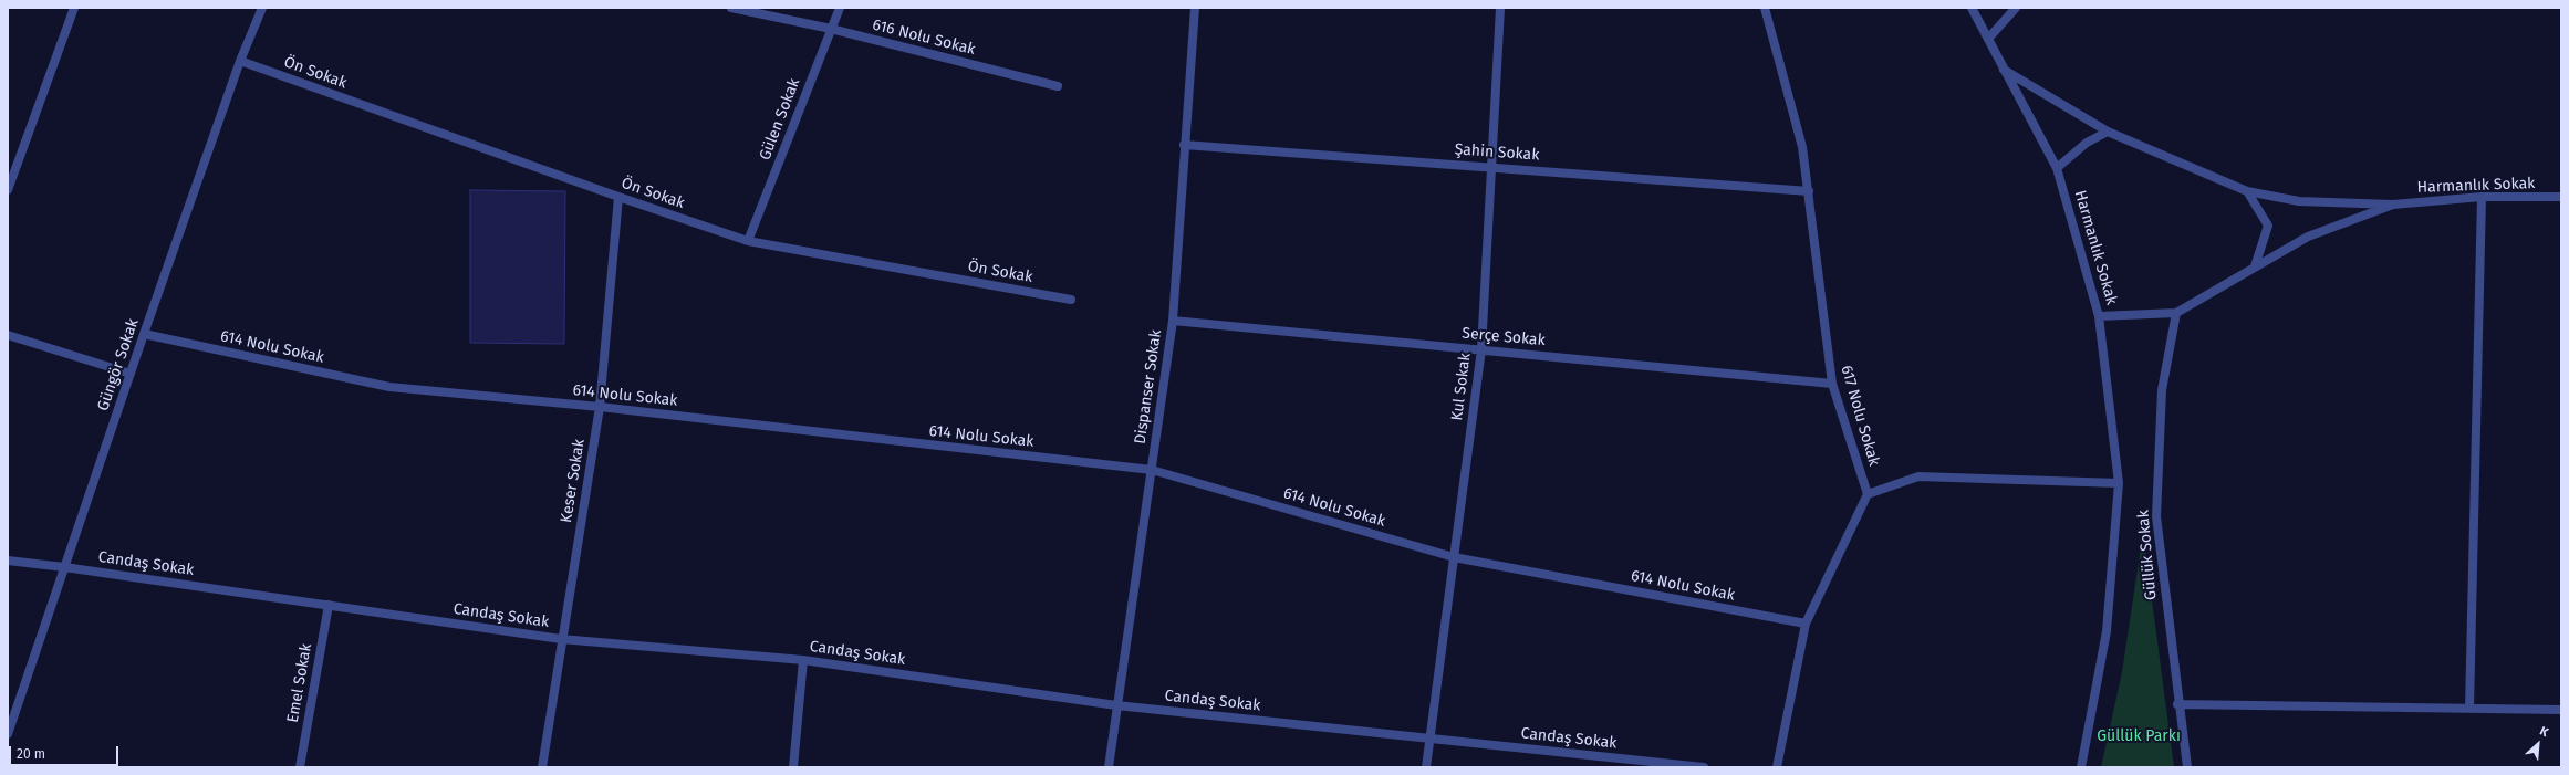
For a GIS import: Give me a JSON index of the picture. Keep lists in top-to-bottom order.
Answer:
{
  "streets": {
    "street": [
      "616 Nolu Sokak",
      "Ön Sokak",
      "Gülen Sokak",
      "Şahin Sokak",
      "Harmanlık Sokak",
      "Serçe Sokak",
      "614 Nolu Sokak",
      "Güngör Sokak",
      "Dispanser Sokak",
      "Kul Sokak",
      "617 Nolu Sokak",
      "Keser Sokak",
      "Güllük Sokak",
      "Candaş Sokak",
      "Emel Sokak"
    ]
  },
  "crossings": [
    ["616 Nolu Sokak", "Gülen Sokak"],
    ["Ön Sokak", "Gülen Sokak"],
    ["Ön Sokak", "Güngör Sokak"],
    ["Ön Sokak", "Keser Sokak"],
    ["Şahin Sokak", "Dispanser Sokak"],
    ["Şahin Sokak", "Kul Sokak"],
    ["Şahin Sokak", "617 Nolu Sokak"],
    ["Harmanlık Sokak", "Güllük Sokak"],
    ["Serçe Sokak", "Dispanser Sokak"],
    ["Serçe Sokak", "Kul Sokak"],
    ["Serçe Sokak", "617 Nolu Sokak"],
    ["614 Nolu Sokak", "Güngör Sokak"],
    ["614 Nolu Sokak", "Dispanser Sokak"],
    ["614 Nolu Sokak", "Kul Sokak"],
    ["614 Nolu Sokak", "Keser Sokak"],
    ["Güngör Sokak", "Candaş Sokak"],
    ["Dispanser Sokak", "Candaş Sokak"],
    ["Kul Sokak", "Candaş Sokak"],
    ["Keser Sokak", "Candaş Sokak"],
    ["Candaş Sokak", "Emel Sokak"]
  ],
  "parks": ["Güllük Parkı"],
  "scale_bar": "20 m",
  "north": "top right"
}
